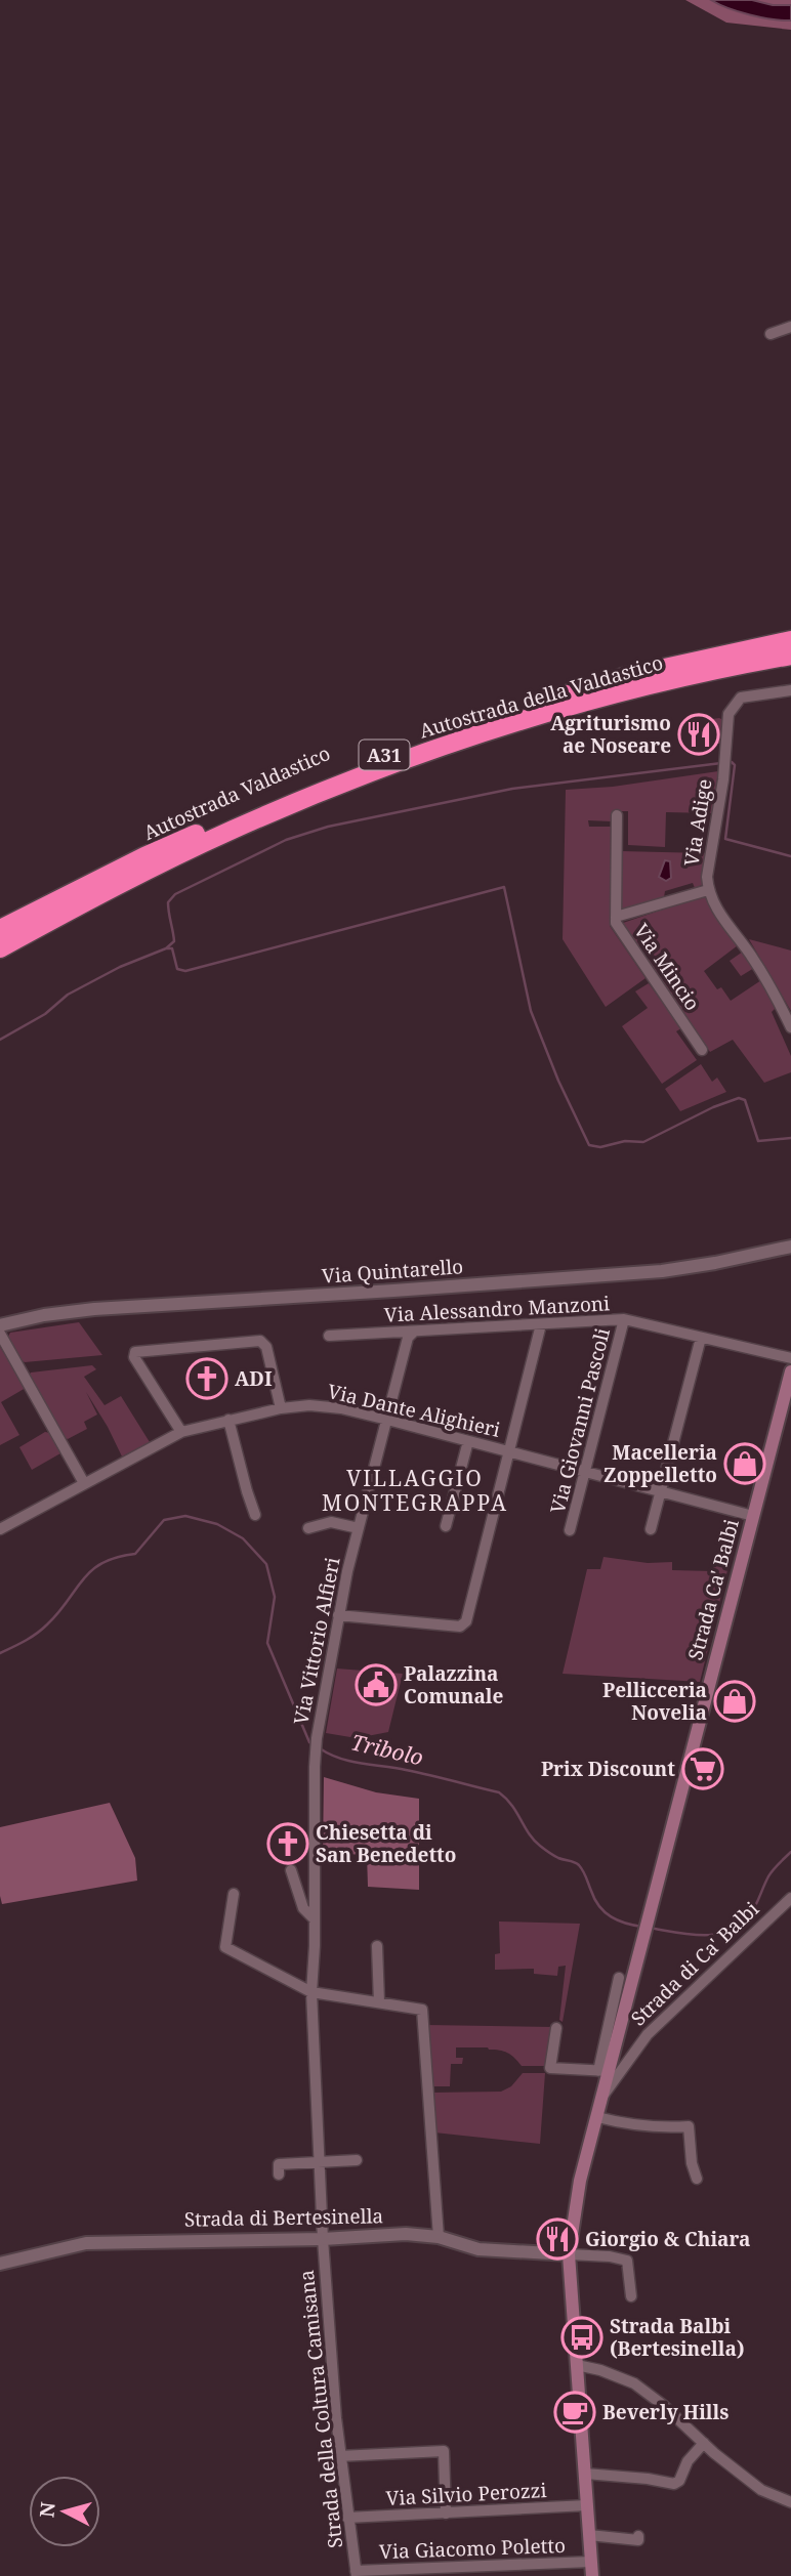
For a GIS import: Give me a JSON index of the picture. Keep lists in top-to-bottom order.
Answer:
{
  "streets": {
    "highway": ["Autostrada della Valdastico", "A31", "Autostrada Valdastico"],
    "main road": ["Strada Ca' Balbi", "Strada di Ca' Balbi"],
    "street": [
      "Via Adige",
      "Via Mincio",
      "Via Quintarello",
      "Via Alessandro Manzoni",
      "Via Dante Alighieri",
      "Via Giovanni Pascoli",
      "Via Vittorio Alfieri",
      "Strada di Bertesinella",
      "Strada della Coltura Camisana",
      "Via Silvio Perozzi",
      "Via Giacomo Poletto"
    ]
  },
  "crossings": [
    ["Via Alessandro Manzoni", "Via Giovanni Pascoli"],
    ["Via Alessandro Manzoni", "Via Vittorio Alfieri"],
    ["Via Dante Alighieri", "Via Giovanni Pascoli"],
    ["Via Dante Alighieri", "Strada Ca' Balbi"],
    ["Via Dante Alighieri", "Via Vittorio Alfieri"],
    ["Strada Ca' Balbi", "Strada di Ca' Balbi"],
    ["Via Vittorio Alfieri", "Strada della Coltura Camisana"],
    ["Strada di Ca' Balbi", "Strada di Bertesinella"],
    ["Strada di Ca' Balbi", "Via Silvio Perozzi"],
    ["Strada di Ca' Balbi", "Via Giacomo Poletto"],
    ["Strada di Bertesinella", "Strada della Coltura Camisana"],
    ["Strada della Coltura Camisana", "Via Silvio Perozzi"],
    ["Strada della Coltura Camisana", "Via Giacomo Poletto"]
  ],
  "districts": ["VILLAGGIO MONTEGRAPPA"],
  "water": ["Tribolo"],
  "places": {
    "restaurant": ["Agriturismo ae Noseare", "Giorgio & Chiara"],
    "church": ["ADI", "Chiesetta di San Benedetto"],
    "shop": ["Macelleria Zoppelletto", "Pellicceria Novelia"],
    "public building": ["Palazzina Comunale"],
    "supermarket": ["Prix Discount"],
    "bus stop": ["Strada Balbi (Bertesinella)"],
    "cafe": ["Beverly Hills"]
  },
  "north": "left"
}
